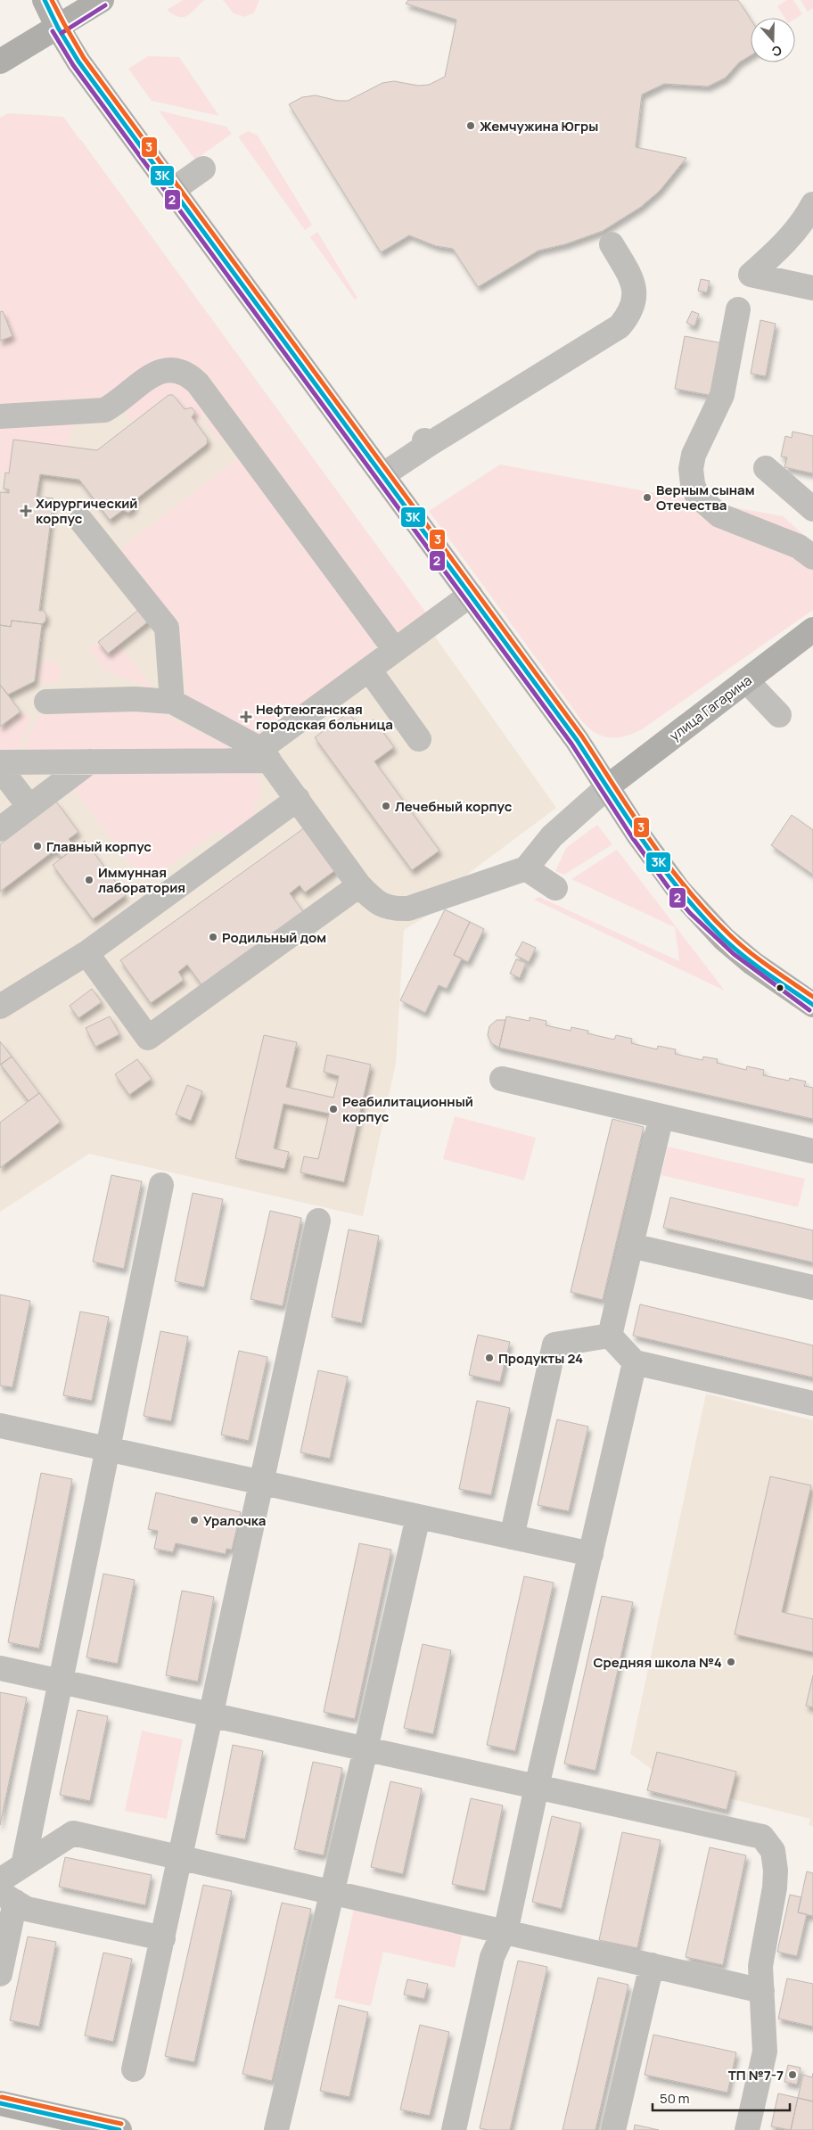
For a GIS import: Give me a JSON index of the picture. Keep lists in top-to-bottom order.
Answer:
{
  "streets": {
    "main road": ["улица Гагарина"]
  },
  "places": {
    "other": [
      "Жемчужина Югры",
      "Верным сынам Отечества",
      "Лечебный корпус",
      "Главный корпус",
      "Иммунная лаборатория",
      "Родильный дом",
      "Реабилитационный корпус",
      "Продукты 24",
      "Уралочка",
      "Средняя школа №4",
      "ТП №7-7"
    ],
    "health": ["Хирургический корпус", "Нефтеюганская городская больница"]
  },
  "lines": ["transit line 3К", "transit line 3", "transit line 2"],
  "scale_bar": "50 m",
  "north": "bottom"
}
